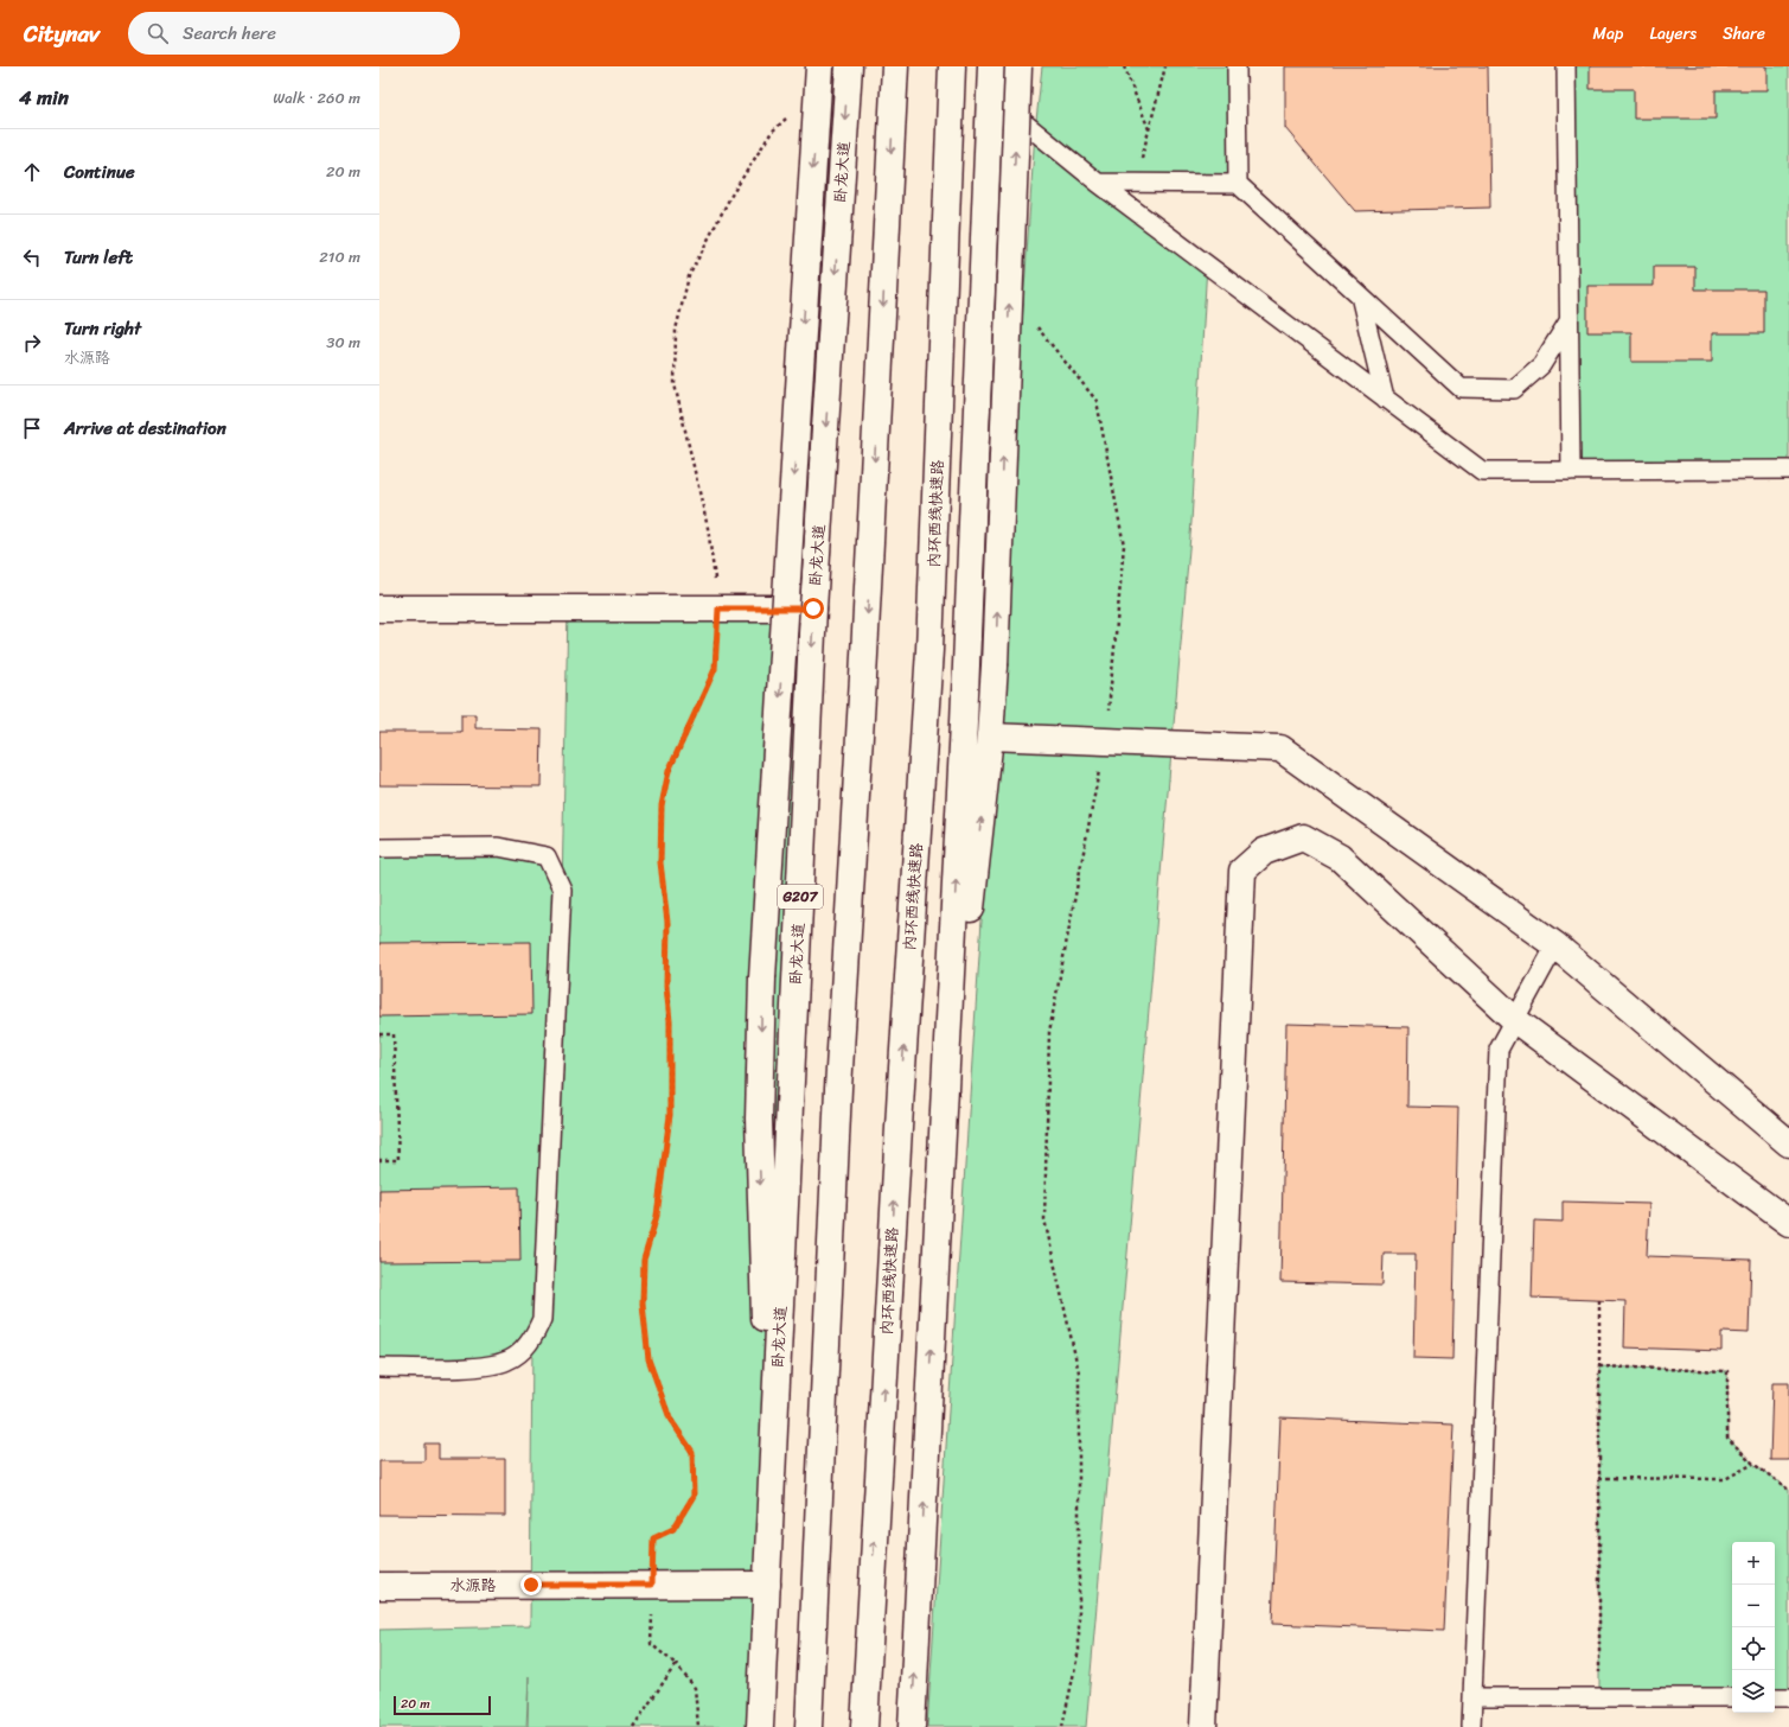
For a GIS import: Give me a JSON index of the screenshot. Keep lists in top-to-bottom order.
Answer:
{
  "streets": {
    "main road": [
      "卧龙大道",
      "内环西线快速路",
      "G207",
      "水源路"
    ]
  },
  "crossings": [
    ["卧龙大道", "水源路"]
  ],
  "scale_bar": "20 m",
  "page": {
    "header": "Citynav",
    "search": "Search here",
    "nav": ["Map", "Layers", "Share"],
    "heading": ["4 min", "Walk · 260 m"],
    "list": [
      ["Continue", "20 m"],
      ["Turn left", "210 m"],
      ["Turn right", "水源路", "30 m"],
      "Arrive at destination"
    ],
    "map_buttons": ["+", "−"],
    "scale": "20 m"
  }
}
